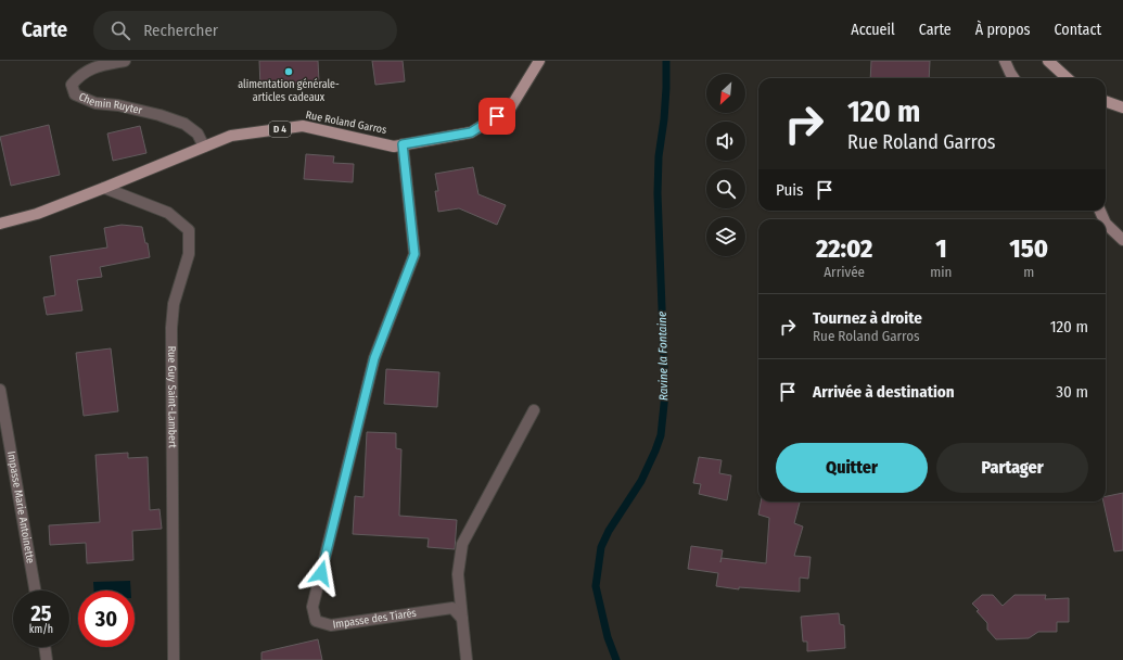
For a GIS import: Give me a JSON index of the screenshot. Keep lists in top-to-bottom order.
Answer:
{
  "streets": {
    "main road": ["Rue Roland Garros", "D 4"],
    "street": [
      "Chemin Ruyter",
      "Rue Guy Saint-Lambert",
      "Impasse Marie Antoinette",
      "Impasse des Tiarés"
    ]
  },
  "crossings": [
    ["Chemin Ruyter", "Rue Roland Garros"],
    ["Rue Roland Garros", "Rue Guy Saint-Lambert"],
    ["Rue Roland Garros", "Impasse des Tiarés"]
  ],
  "water": ["Ravine la Fontaine"],
  "places": ["alimentation générale- articles cadeaux"],
  "north": "bottom left",
  "page": {
    "header": "Carte",
    "search": "Rechercher",
    "nav": [
      "Accueil",
      "Carte",
      "À propos",
      "Contact"
    ],
    "turn": ["120 m", "Rue Roland Garros"],
    "then": "Puis",
    "eta": [
      "22:02",
      "Arrivée",
      "1",
      "min",
      "150",
      "m"
    ],
    "list": [
      {
        "name": "Tournez à droite",
        "note": "Rue Roland Garros",
        "value": "120 m"
      },
      {
        "name": "Arrivée à destination",
        "value": "30 m"
      }
    ],
    "buttons": ["Quitter", "Partager"],
    "speed": "25 km/h",
    "limit": "30"
  }
}
